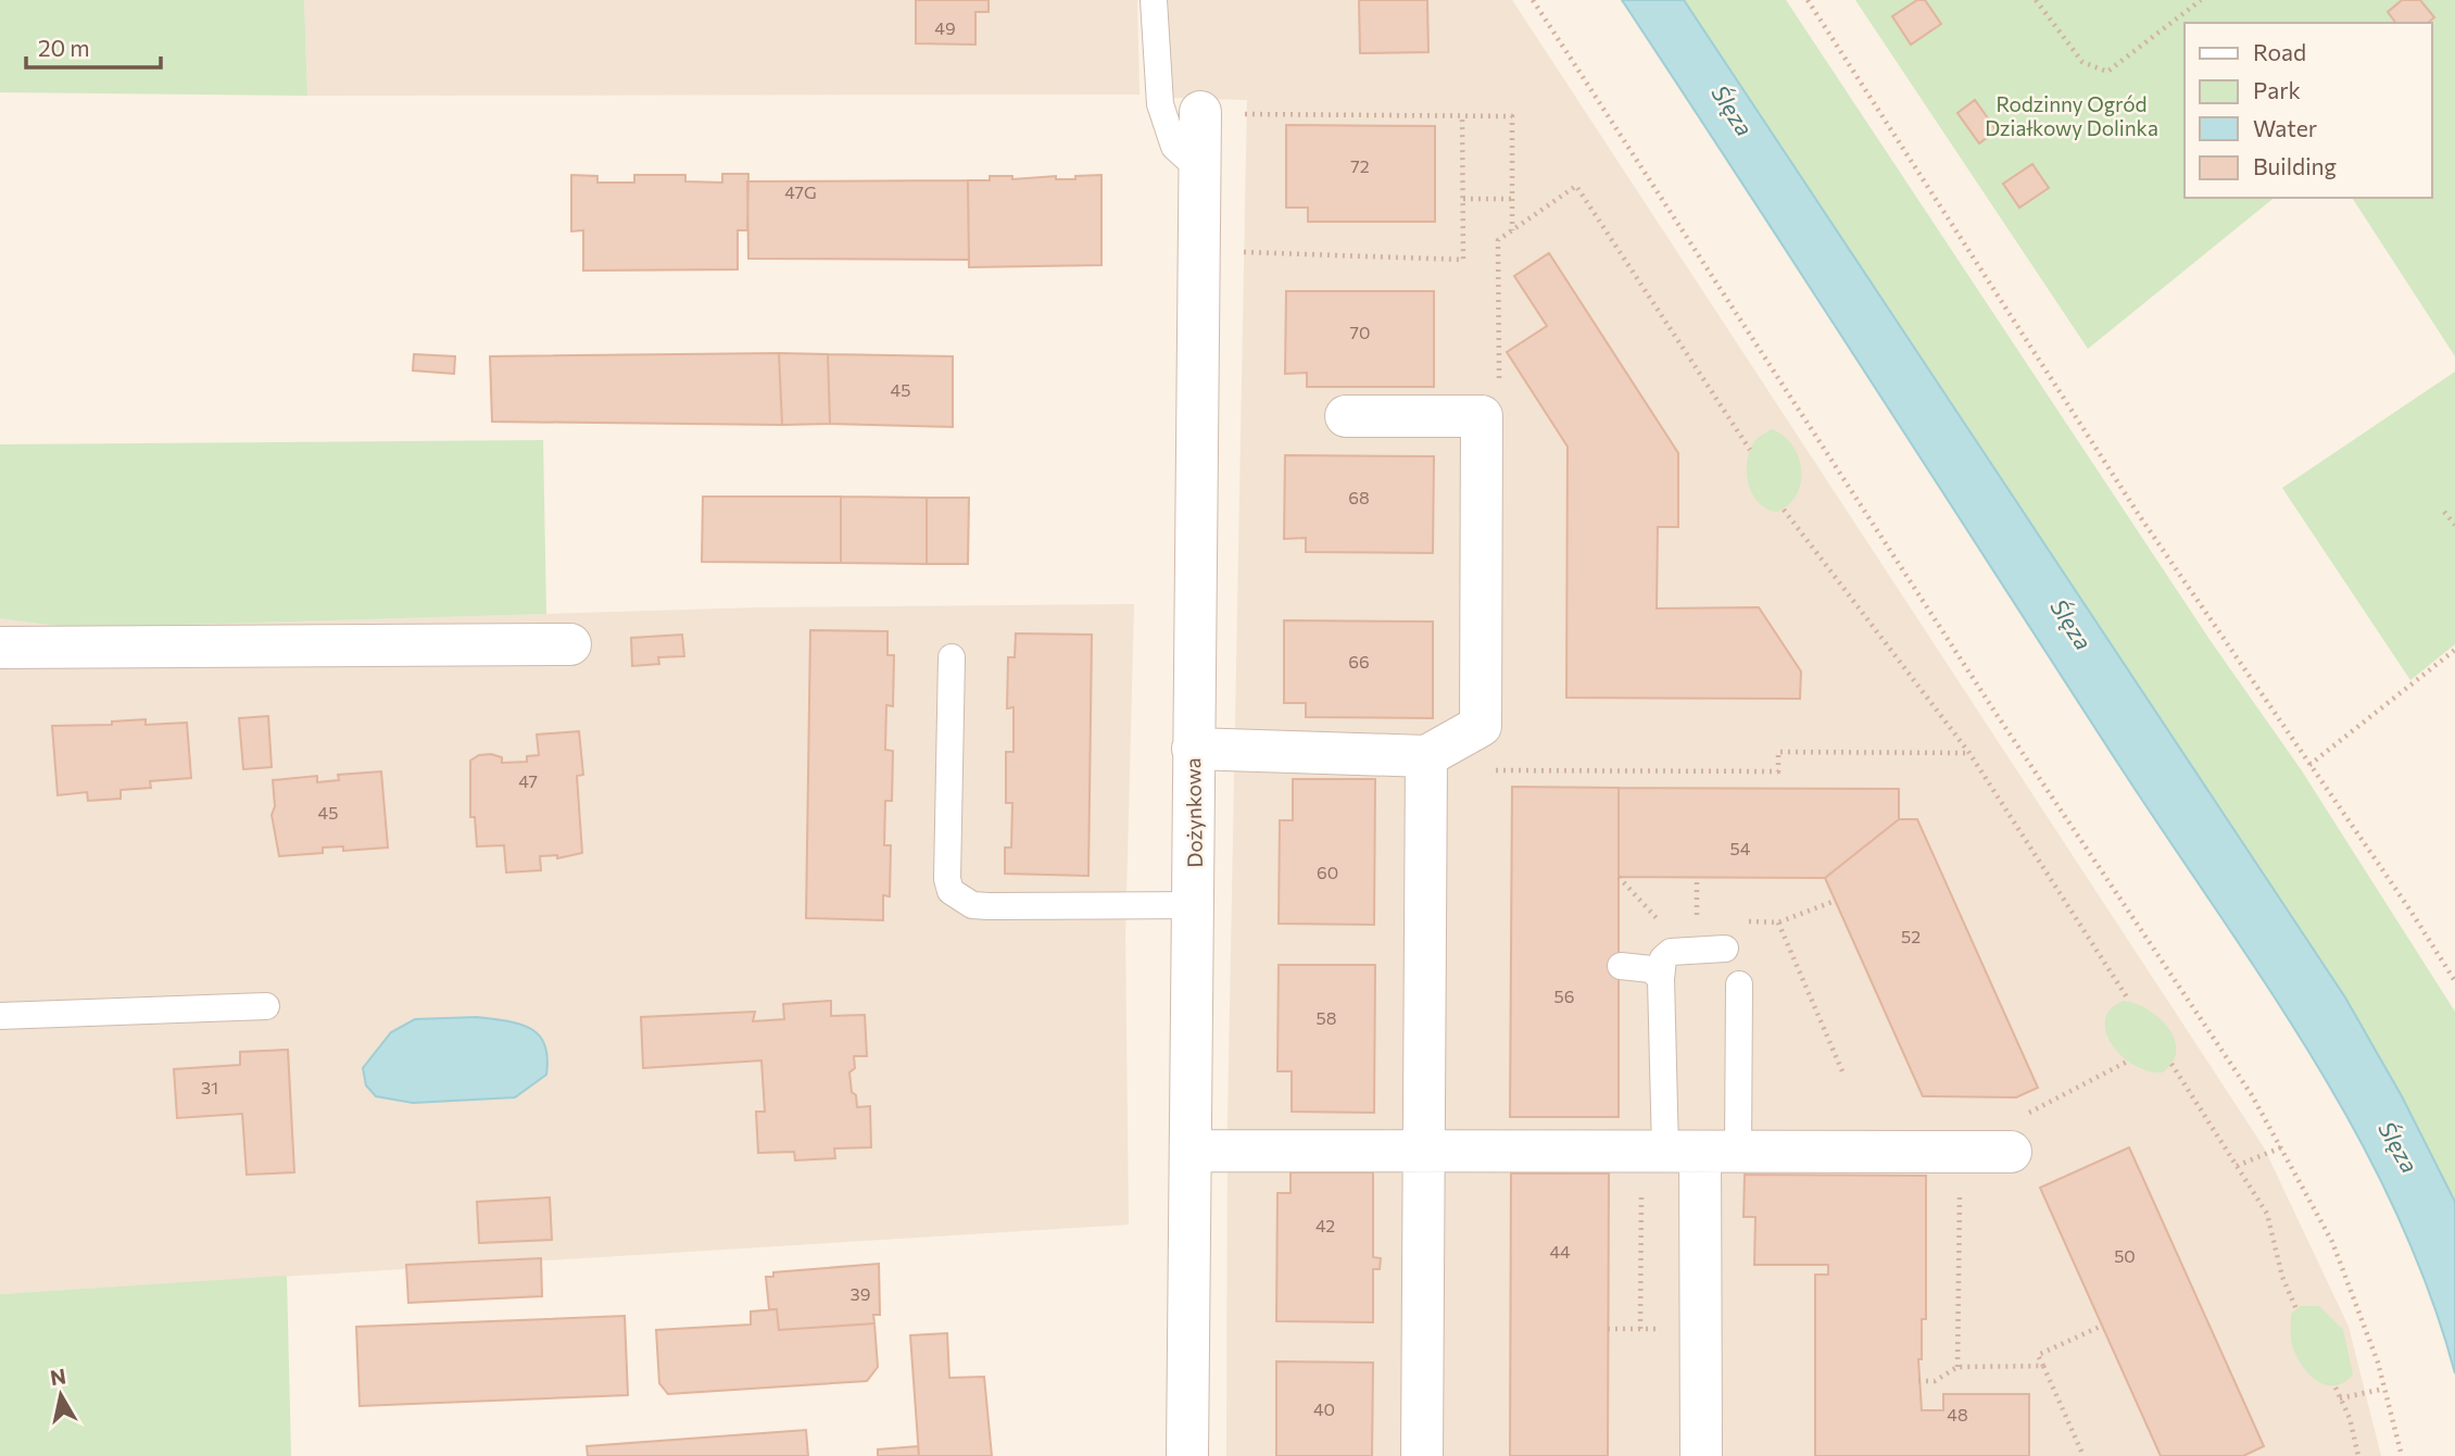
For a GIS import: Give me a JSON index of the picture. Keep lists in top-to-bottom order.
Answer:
{
  "streets": {
    "street": ["Dożynkowa"]
  },
  "water": ["Ślęza"],
  "parks": ["Rodzinny Ogród Działkowy Dolinka"],
  "house_numbers": [
    "49",
    "72",
    "47G",
    "70",
    "45",
    "68",
    "66",
    "47",
    "45",
    "54",
    "60",
    "52",
    "56",
    "58",
    "31",
    "42",
    "44",
    "50",
    "39",
    "40",
    "48"
  ],
  "legend": [
    "Road",
    "Park",
    "Water",
    "Building"
  ],
  "scale_bar": "20 m",
  "north": "top"
}
